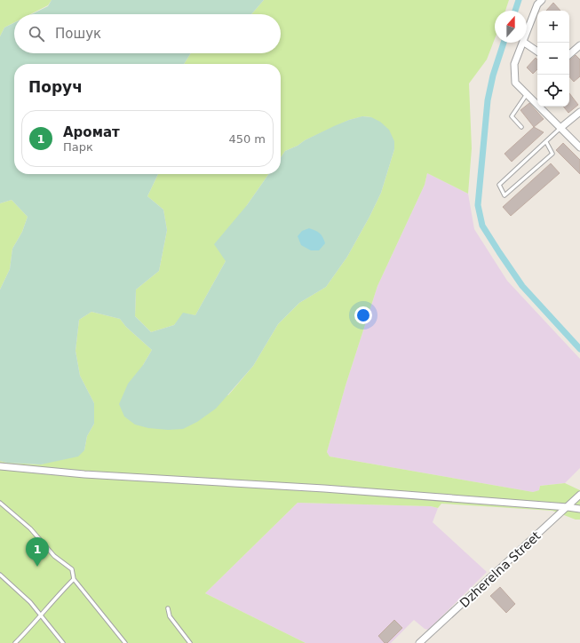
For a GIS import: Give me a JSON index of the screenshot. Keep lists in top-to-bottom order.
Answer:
{
  "streets": {
    "street": ["Dzherelna Street"]
  },
  "north": "top",
  "page": {
    "map_buttons": ["+", "−"],
    "search": "Пошук",
    "heading": "Поруч",
    "list": [
      {
        "mark": "1",
        "name": "Аромат",
        "note": "Парк",
        "value": "450 m"
      }
    ],
    "pins": "1"
  }
}
